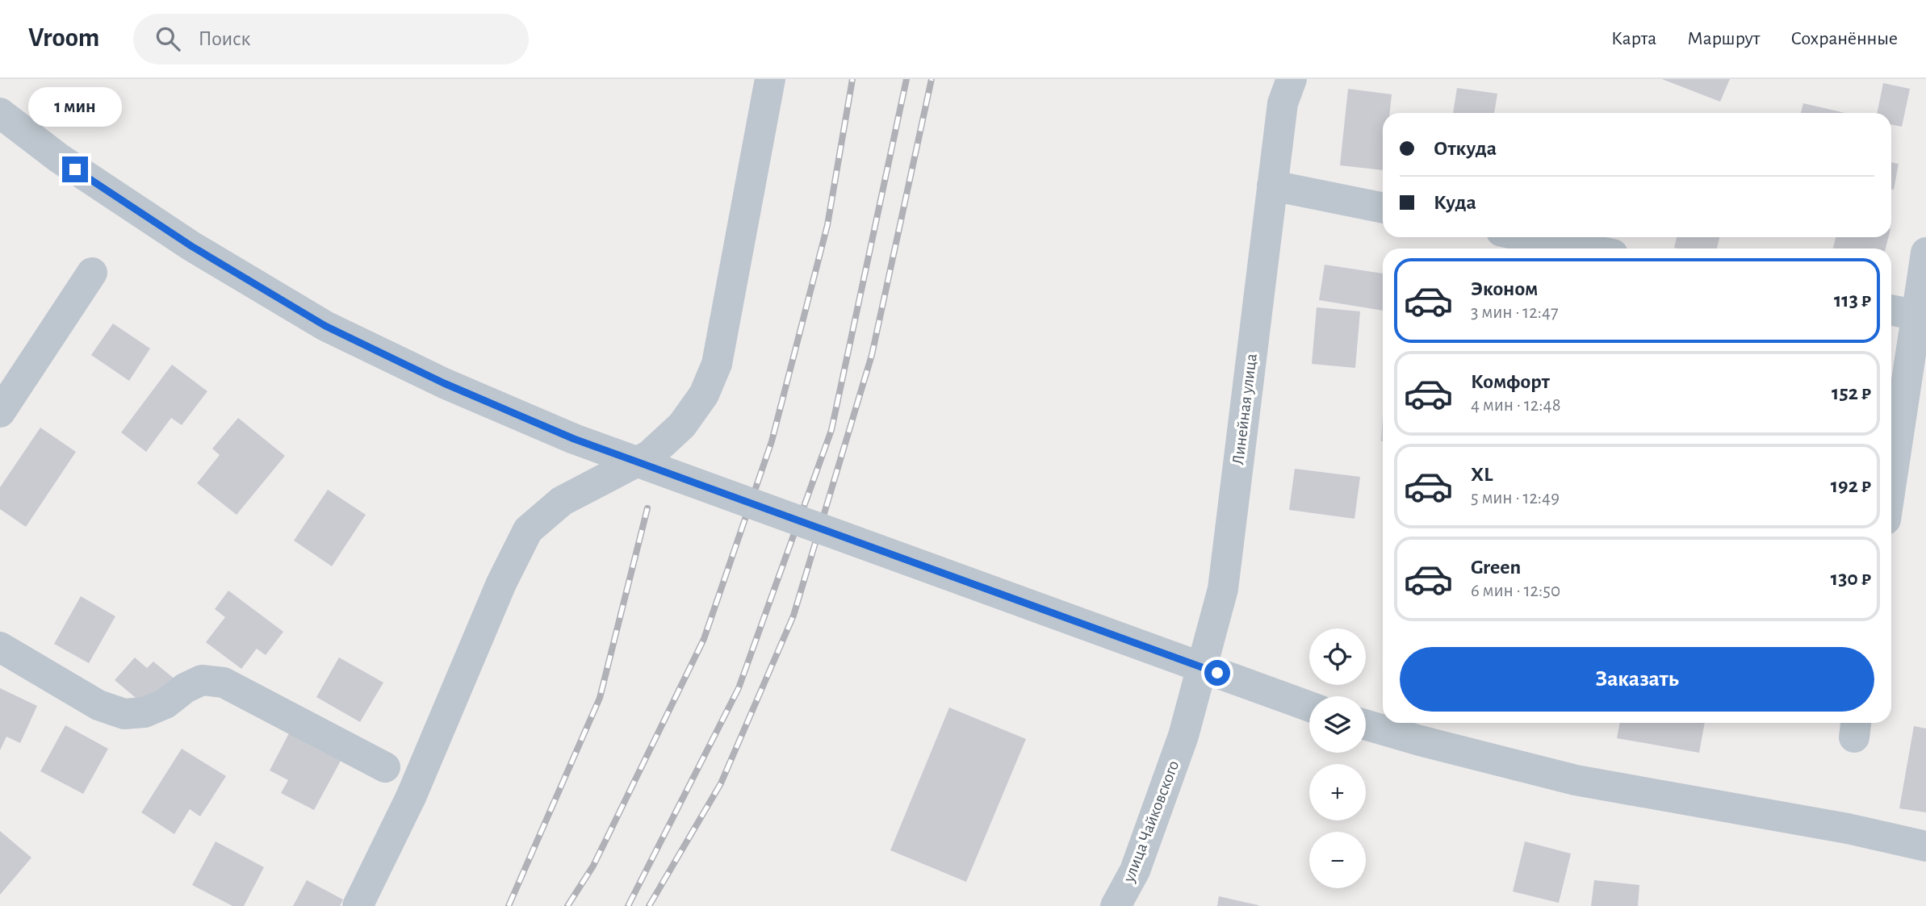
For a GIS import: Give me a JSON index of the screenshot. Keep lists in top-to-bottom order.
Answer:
{
  "streets": {
    "street": ["Линейная улица", "улица Чайковского"]
  },
  "crossings": [
    ["Линейная улица", "улица Чайковского"]
  ],
  "page": {
    "header": "Vroom",
    "search": "Поиск",
    "nav": ["Карта", "Маршрут", "Сохранённые"],
    "bubble": "1 мин",
    "banner": ["Откуда", "Куда"],
    "list": [
      {
        "name": "Эконом",
        "note": "3 мин · 12:47",
        "value": "113 ₽"
      },
      {
        "name": "Комфорт",
        "note": "4 мин · 12:48",
        "value": "152 ₽"
      },
      {
        "name": "XL",
        "note": "5 мин · 12:49",
        "value": "192 ₽"
      },
      {
        "name": "Green",
        "note": "6 мин · 12:50",
        "value": "130 ₽"
      }
    ],
    "map_buttons": ["+", "−"],
    "buttons": "Заказать"
  }
}
